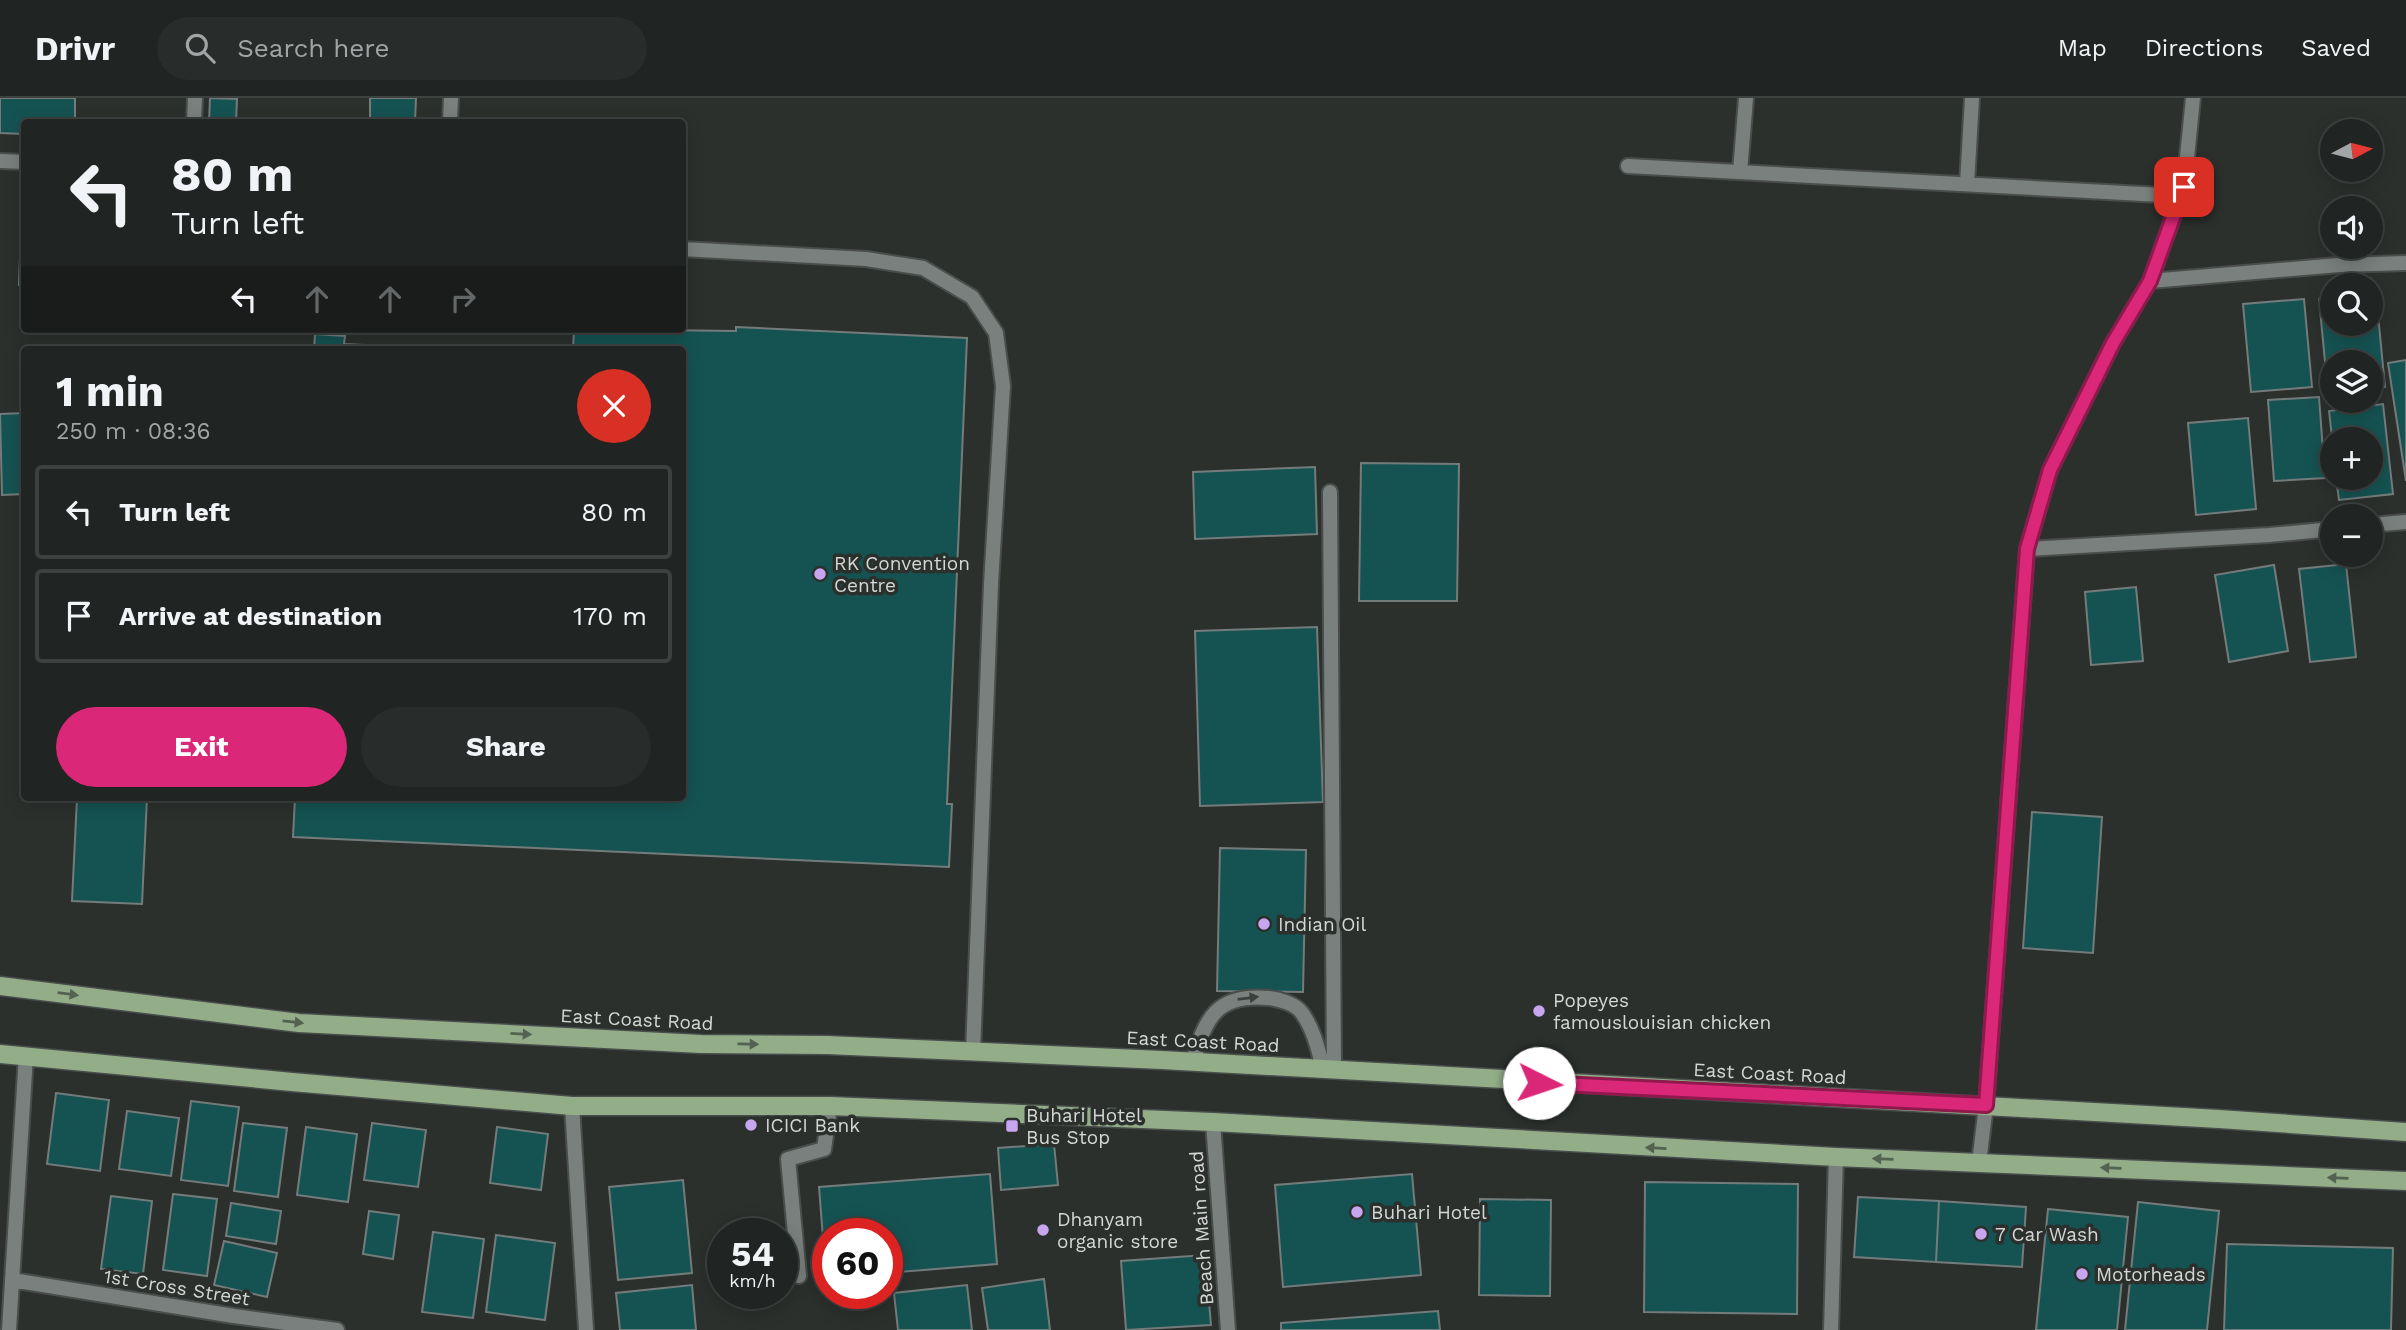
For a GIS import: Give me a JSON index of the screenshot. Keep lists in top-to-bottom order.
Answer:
{
  "streets": {
    "main road": ["East Coast Road"],
    "street": ["Beach Main road", "1st Cross Street"]
  },
  "places": {
    "other": [
      "RK Convention Centre",
      "Indian Oil",
      "Popeyes famouslouisian chicken",
      "ICICI Bank",
      "Buhari Hotel",
      "Dhanyam organic store",
      "7 Car Wash",
      "Motorheads"
    ],
    "transit": ["Buhari Hotel Bus Stop"]
  },
  "north": "right",
  "page": {
    "header": "Drivr",
    "search": "Search here",
    "nav": ["Map", "Directions", "Saved"],
    "map_buttons": ["+", "−"],
    "turn": ["80 m", "Turn left"],
    "heading": ["1 min", "250 m · 08:36"],
    "list": [
      {
        "name": "Turn left",
        "value": "80 m"
      },
      {
        "name": "Arrive at destination",
        "value": "170 m"
      }
    ],
    "buttons": ["Exit", "Share"],
    "speed": "54 km/h",
    "limit": "60"
  }
}
